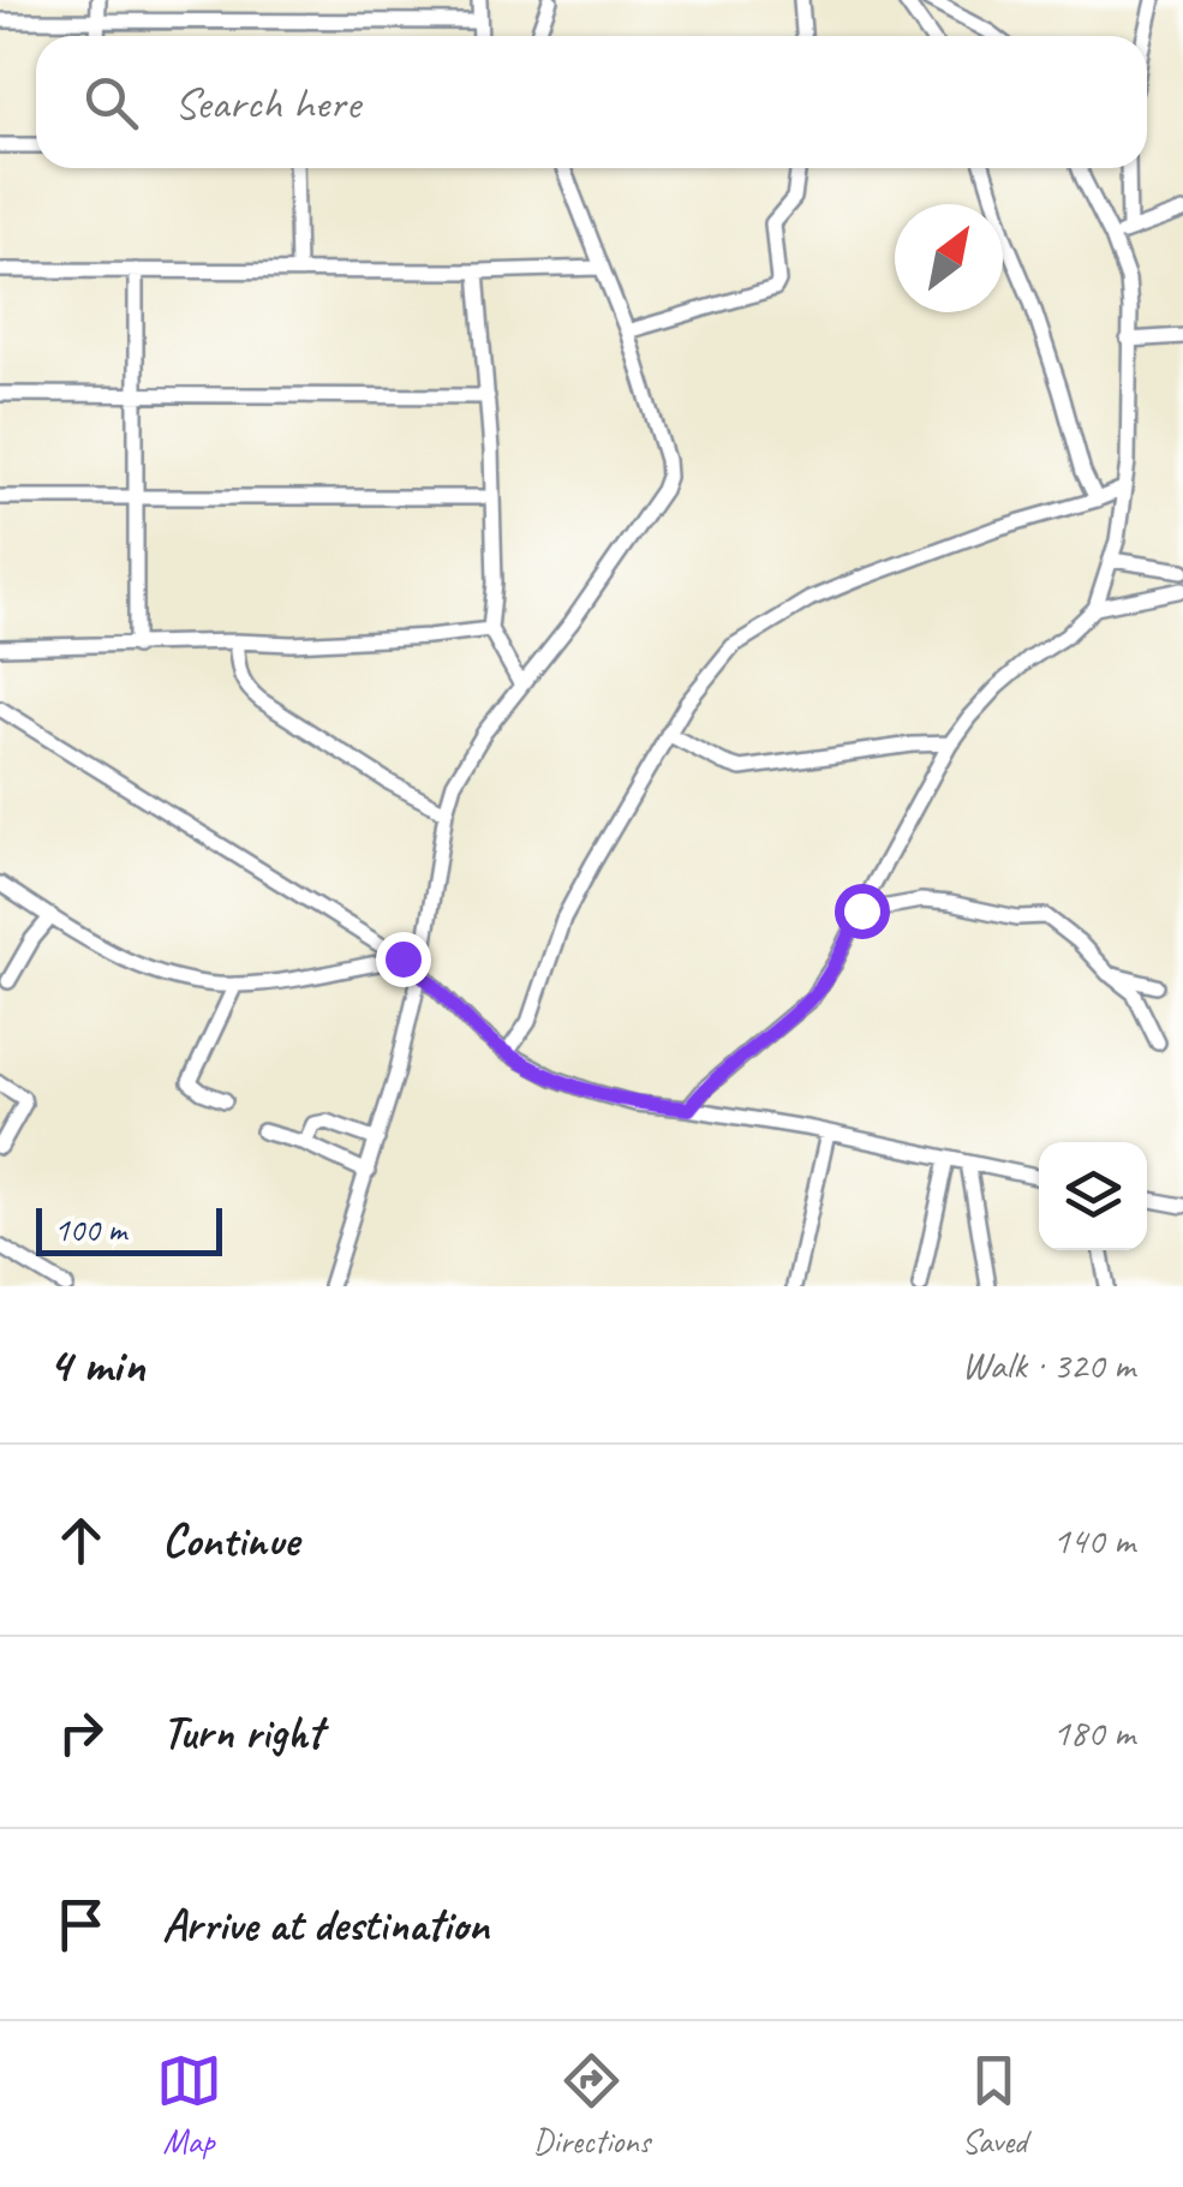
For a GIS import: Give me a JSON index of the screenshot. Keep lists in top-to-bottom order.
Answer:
{
  "scale_bar": "100 m",
  "north": "top right",
  "page": {
    "search": "Search here",
    "scale": "100 m",
    "heading": ["4 min", "Walk · 320 m"],
    "list": [
      ["Continue", "140 m"],
      ["Turn right", "180 m"],
      "Arrive at destination"
    ],
    "nav": ["Map", "Directions", "Saved"]
  }
}
